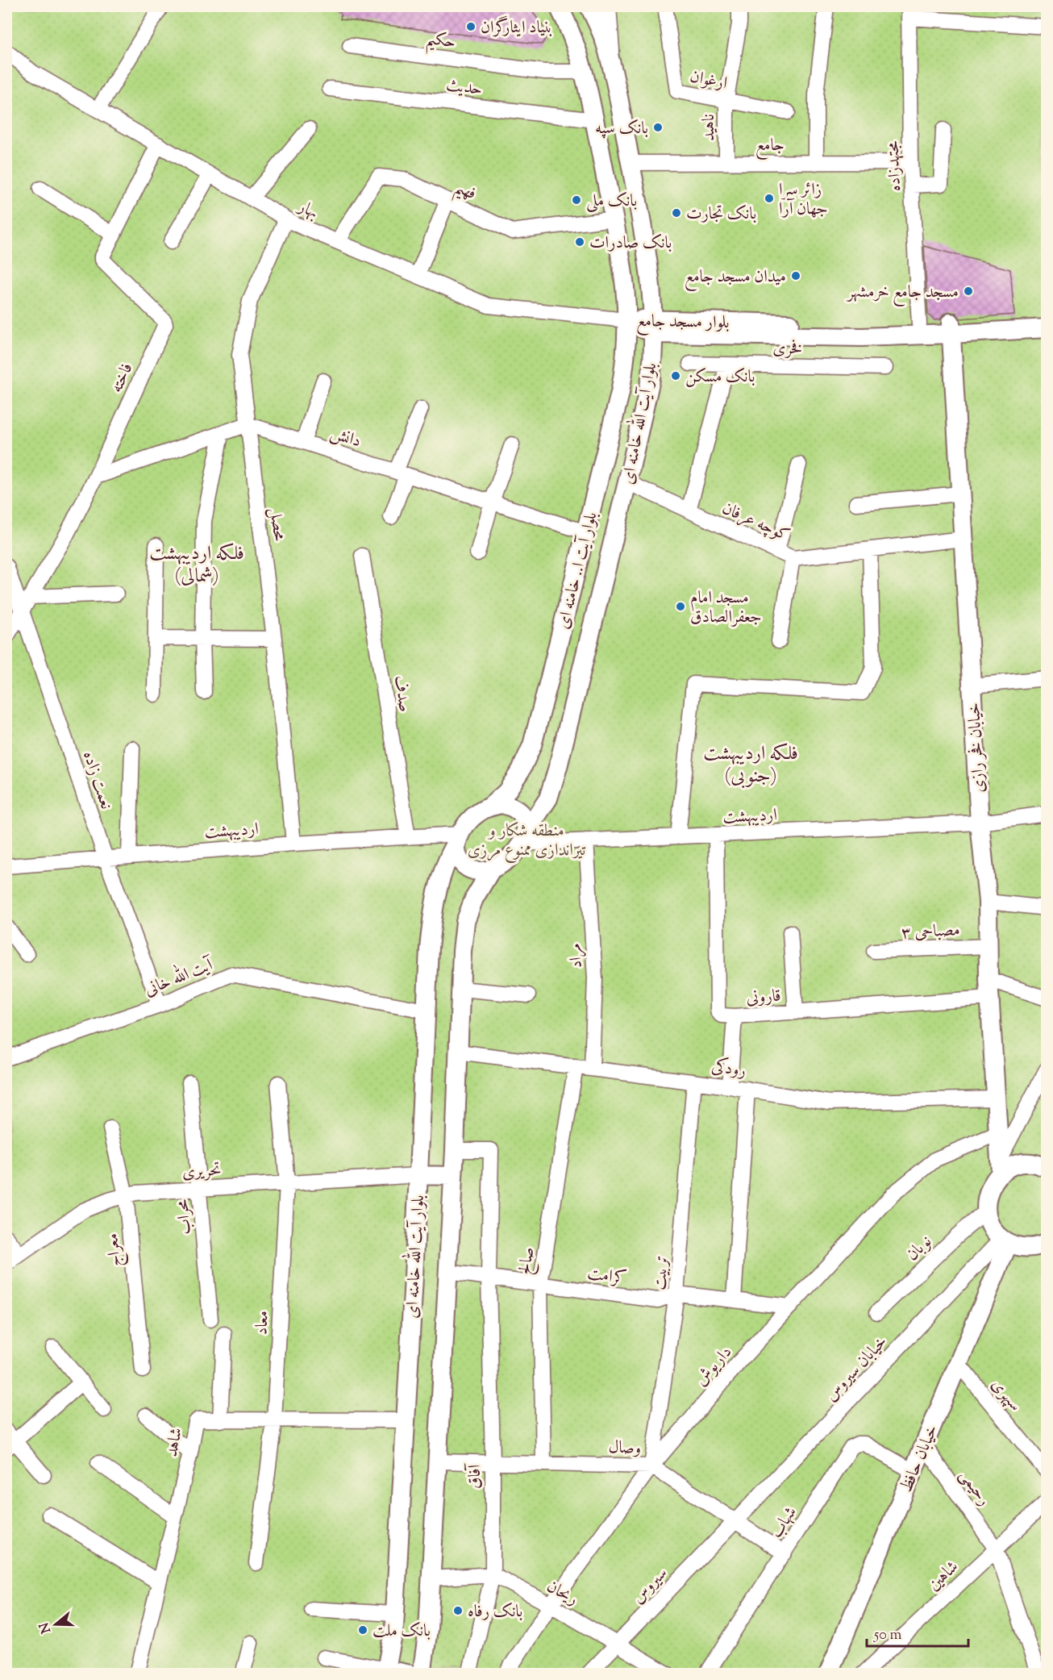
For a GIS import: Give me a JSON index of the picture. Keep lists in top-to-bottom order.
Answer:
{
  "streets": {
    "main road": [
      "بلوار مسجد جامع",
      "بلوار آیت الله خامنه ای",
      "بلوار آیت ا.. خامنه ای",
      "خیابان فخر رازی",
      "خیابان حافظ"
    ],
    "street": [
      "حکیم",
      "ارغوان",
      "حدیث",
      "ناهید",
      "جامع",
      "مجتهدزاده",
      "فهیم",
      "بهار",
      "فخری",
      "فاخته",
      "دانش",
      "کوچه عرفان",
      "محصل",
      "صدف",
      "نعمت زاده",
      "اردیبهشت",
      "مصباحی ۳",
      "مراد",
      "آیت الله خانی",
      "قارونی",
      "رودکی",
      "تحریری",
      "محراب",
      "نوبان",
      "معراج",
      "صالح",
      "تربیت",
      "کرامت",
      "معاد",
      "داریوش",
      "خیابان سیروس",
      "سپهری",
      "شاهد",
      "وصال",
      "آفاق",
      "رحیمی",
      "شهاب",
      "شاهین",
      "سیروس",
      "ریحان"
    ]
  },
  "crossings": [
    ["ارغوان", "ناهید"],
    ["ناهید", "جامع"],
    ["جامع", "مجتهدزاده"],
    ["جامع", "بلوار آیت الله خامنه ای"],
    ["مجتهدزاده", "بلوار مسجد جامع"],
    ["فهیم", "بهار"],
    ["بهار", "بلوار مسجد جامع"],
    ["بهار", "فاخته"],
    ["بهار", "محصل"],
    ["بهار", "بلوار آیت ا.. خامنه ای"],
    ["بلوار مسجد جامع", "بلوار آیت الله خامنه ای"],
    ["بلوار مسجد جامع", "بلوار آیت ا.. خامنه ای"],
    ["بلوار مسجد جامع", "خیابان فخر رازی"],
    ["فاخته", "نعمت زاده"],
    ["بلوار آیت الله خامنه ای", "کوچه عرفان"],
    ["بلوار آیت الله خامنه ای", "بلوار آیت ا.. خامنه ای"],
    ["بلوار آیت الله خامنه ای", "اردیبهشت"],
    ["بلوار آیت الله خامنه ای", "آیت الله خانی"],
    ["بلوار آیت الله خامنه ای", "رودکی"],
    ["بلوار آیت الله خامنه ای", "تحریری"],
    ["بلوار آیت الله خامنه ای", "کرامت"],
    ["بلوار آیت الله خامنه ای", "شاهد"],
    ["بلوار آیت الله خامنه ای", "وصال"],
    ["بلوار آیت الله خامنه ای", "آفاق"],
    ["دانش", "محصل"],
    ["دانش", "بلوار آیت ا.. خامنه ای"],
    ["کوچه عرفان", "خیابان فخر رازی"],
    ["محصل", "اردیبهشت"],
    ["بلوار آیت ا.. خامنه ای", "اردیبهشت"],
    ["صدف", "اردیبهشت"],
    ["خیابان فخر رازی", "اردیبهشت"],
    ["خیابان فخر رازی", "مصباحی ۳"],
    ["خیابان فخر رازی", "قارونی"],
    ["خیابان فخر رازی", "رودکی"],
    ["خیابان فخر رازی", "داریوش"],
    ["نعمت زاده", "اردیبهشت"],
    ["نعمت زاده", "آیت الله خانی"],
    ["اردیبهشت", "مراد"],
    ["اردیبهشت", "قارونی"],
    ["مراد", "رودکی"],
    ["رودکی", "صالح"],
    ["رودکی", "تربیت"],
    ["تحریری", "محراب"],
    ["تحریری", "معراج"],
    ["تحریری", "معاد"],
    ["صالح", "کرامت"],
    ["صالح", "وصال"],
    ["تربیت", "کرامت"],
    ["تربیت", "داریوش"],
    ["تربیت", "وصال"],
    ["کرامت", "داریوش"],
    ["کرامت", "آفاق"],
    ["معاد", "شاهد"],
    ["داریوش", "وصال"],
    ["داریوش", "ریحان"],
    ["خیابان سیروس", "وصال"],
    ["خیابان سیروس", "خیابان حافظ"],
    ["خیابان سیروس", "سیروس"],
    ["سپهری", "خیابان حافظ"],
    ["وصال", "آفاق"],
    ["وصال", "شهاب"],
    ["وصال", "سیروس"],
    ["خیابان حافظ", "رحیمی"],
    ["خیابان حافظ", "شهاب"],
    ["آفاق", "ریحان"],
    ["رحیمی", "شاهین"],
    ["سیروس", "ریحان"]
  ],
  "districts": ["فلکه اردیبهشت (شمالی)", "فلکه اردیبهشت (جنوبی)"],
  "parks": ["منطقه شکار و تیراندازی ممنوع مرزی"],
  "places": [
    "بنیاد ایثارگران",
    "بانک سپه",
    "زائر سرا جهان آرا",
    "بانک ملی",
    "بانک تجارت",
    "بانک صادرات",
    "میدان مسجد جامع",
    "مسجد جامع خرمشهر",
    "بانک مسکن",
    "مسجد امام جعفرالصادق",
    "بانک رفاه",
    "بانک ملت"
  ],
  "scale_bar": "50 m",
  "north": "left"
}
